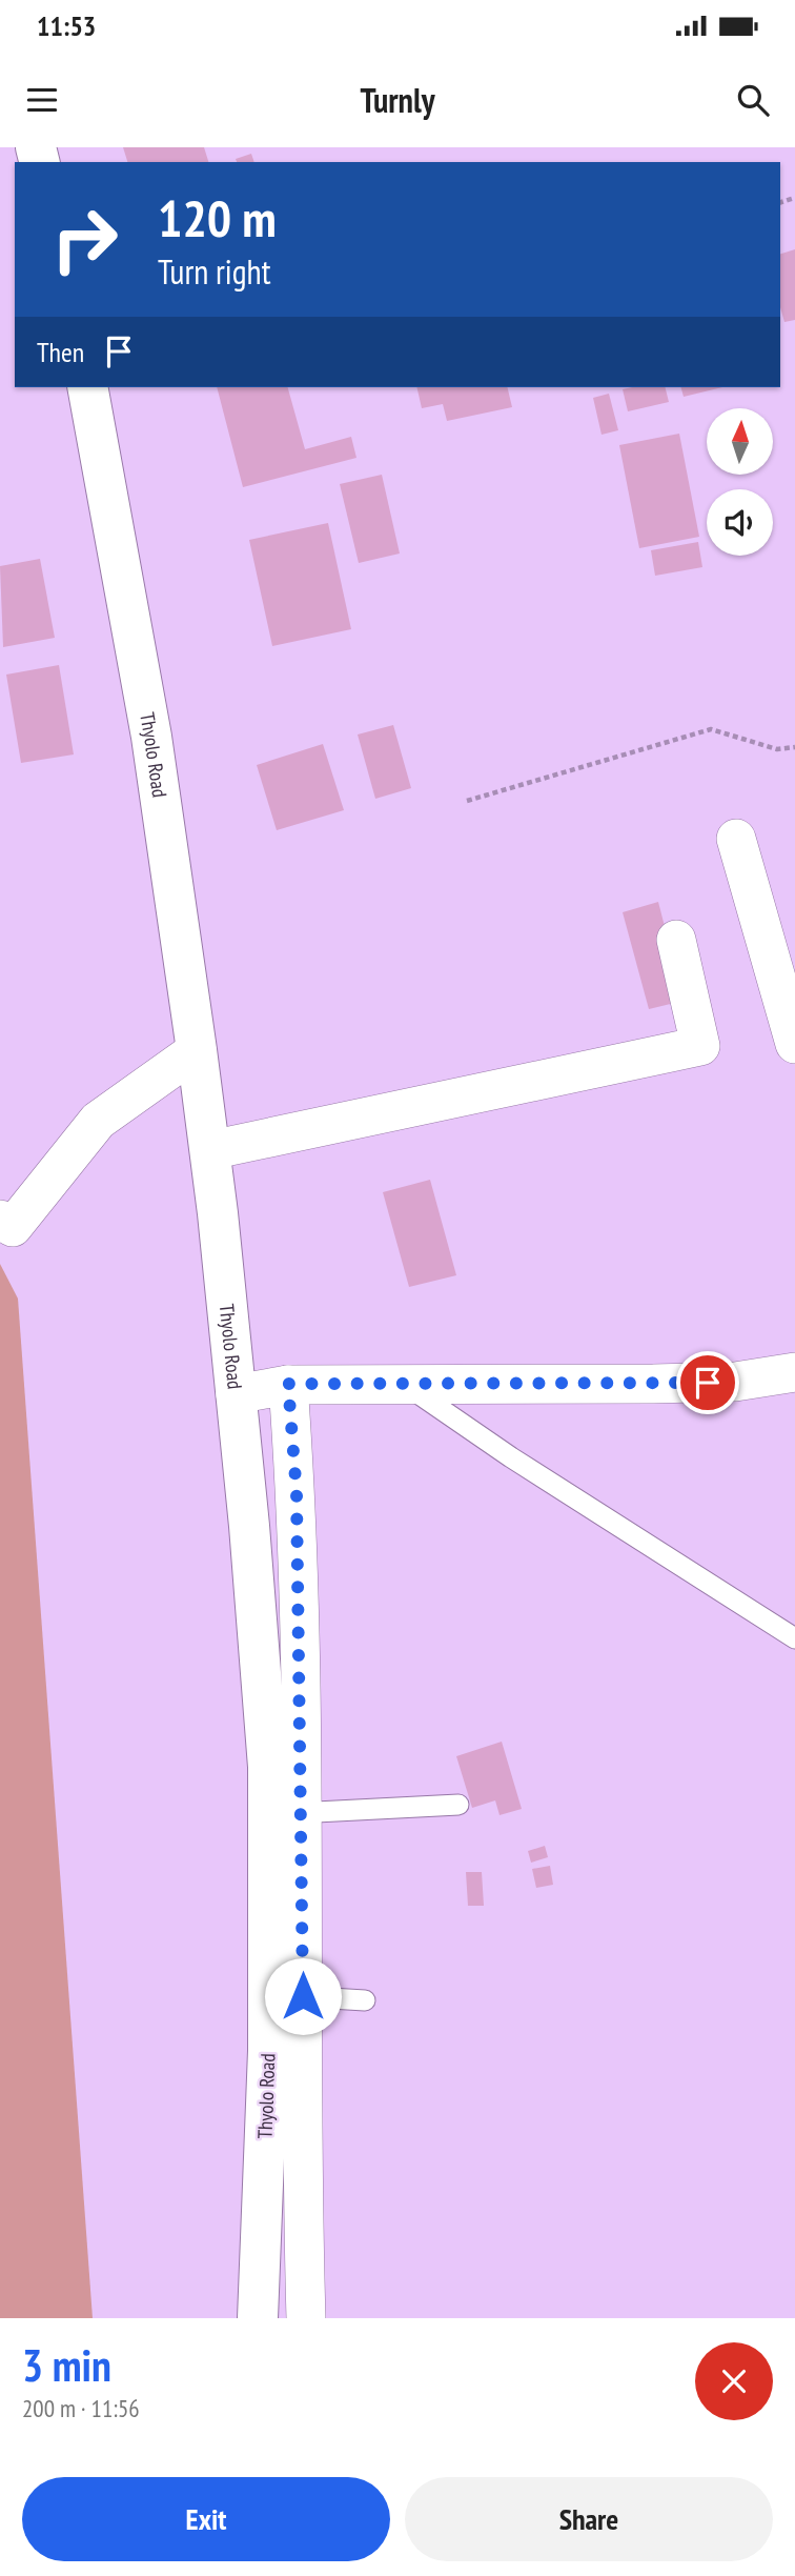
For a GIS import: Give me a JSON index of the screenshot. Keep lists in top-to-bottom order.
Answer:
{
  "streets": {
    "highway": ["Thyolo Road"]
  },
  "north": "top",
  "page": {
    "status": "11:53",
    "header": "Turnly",
    "turn": ["120 m", "Turn right"],
    "then": "Then",
    "heading": ["3 min", "200 m · 11:56"],
    "buttons": ["Exit", "Share"]
  }
}
